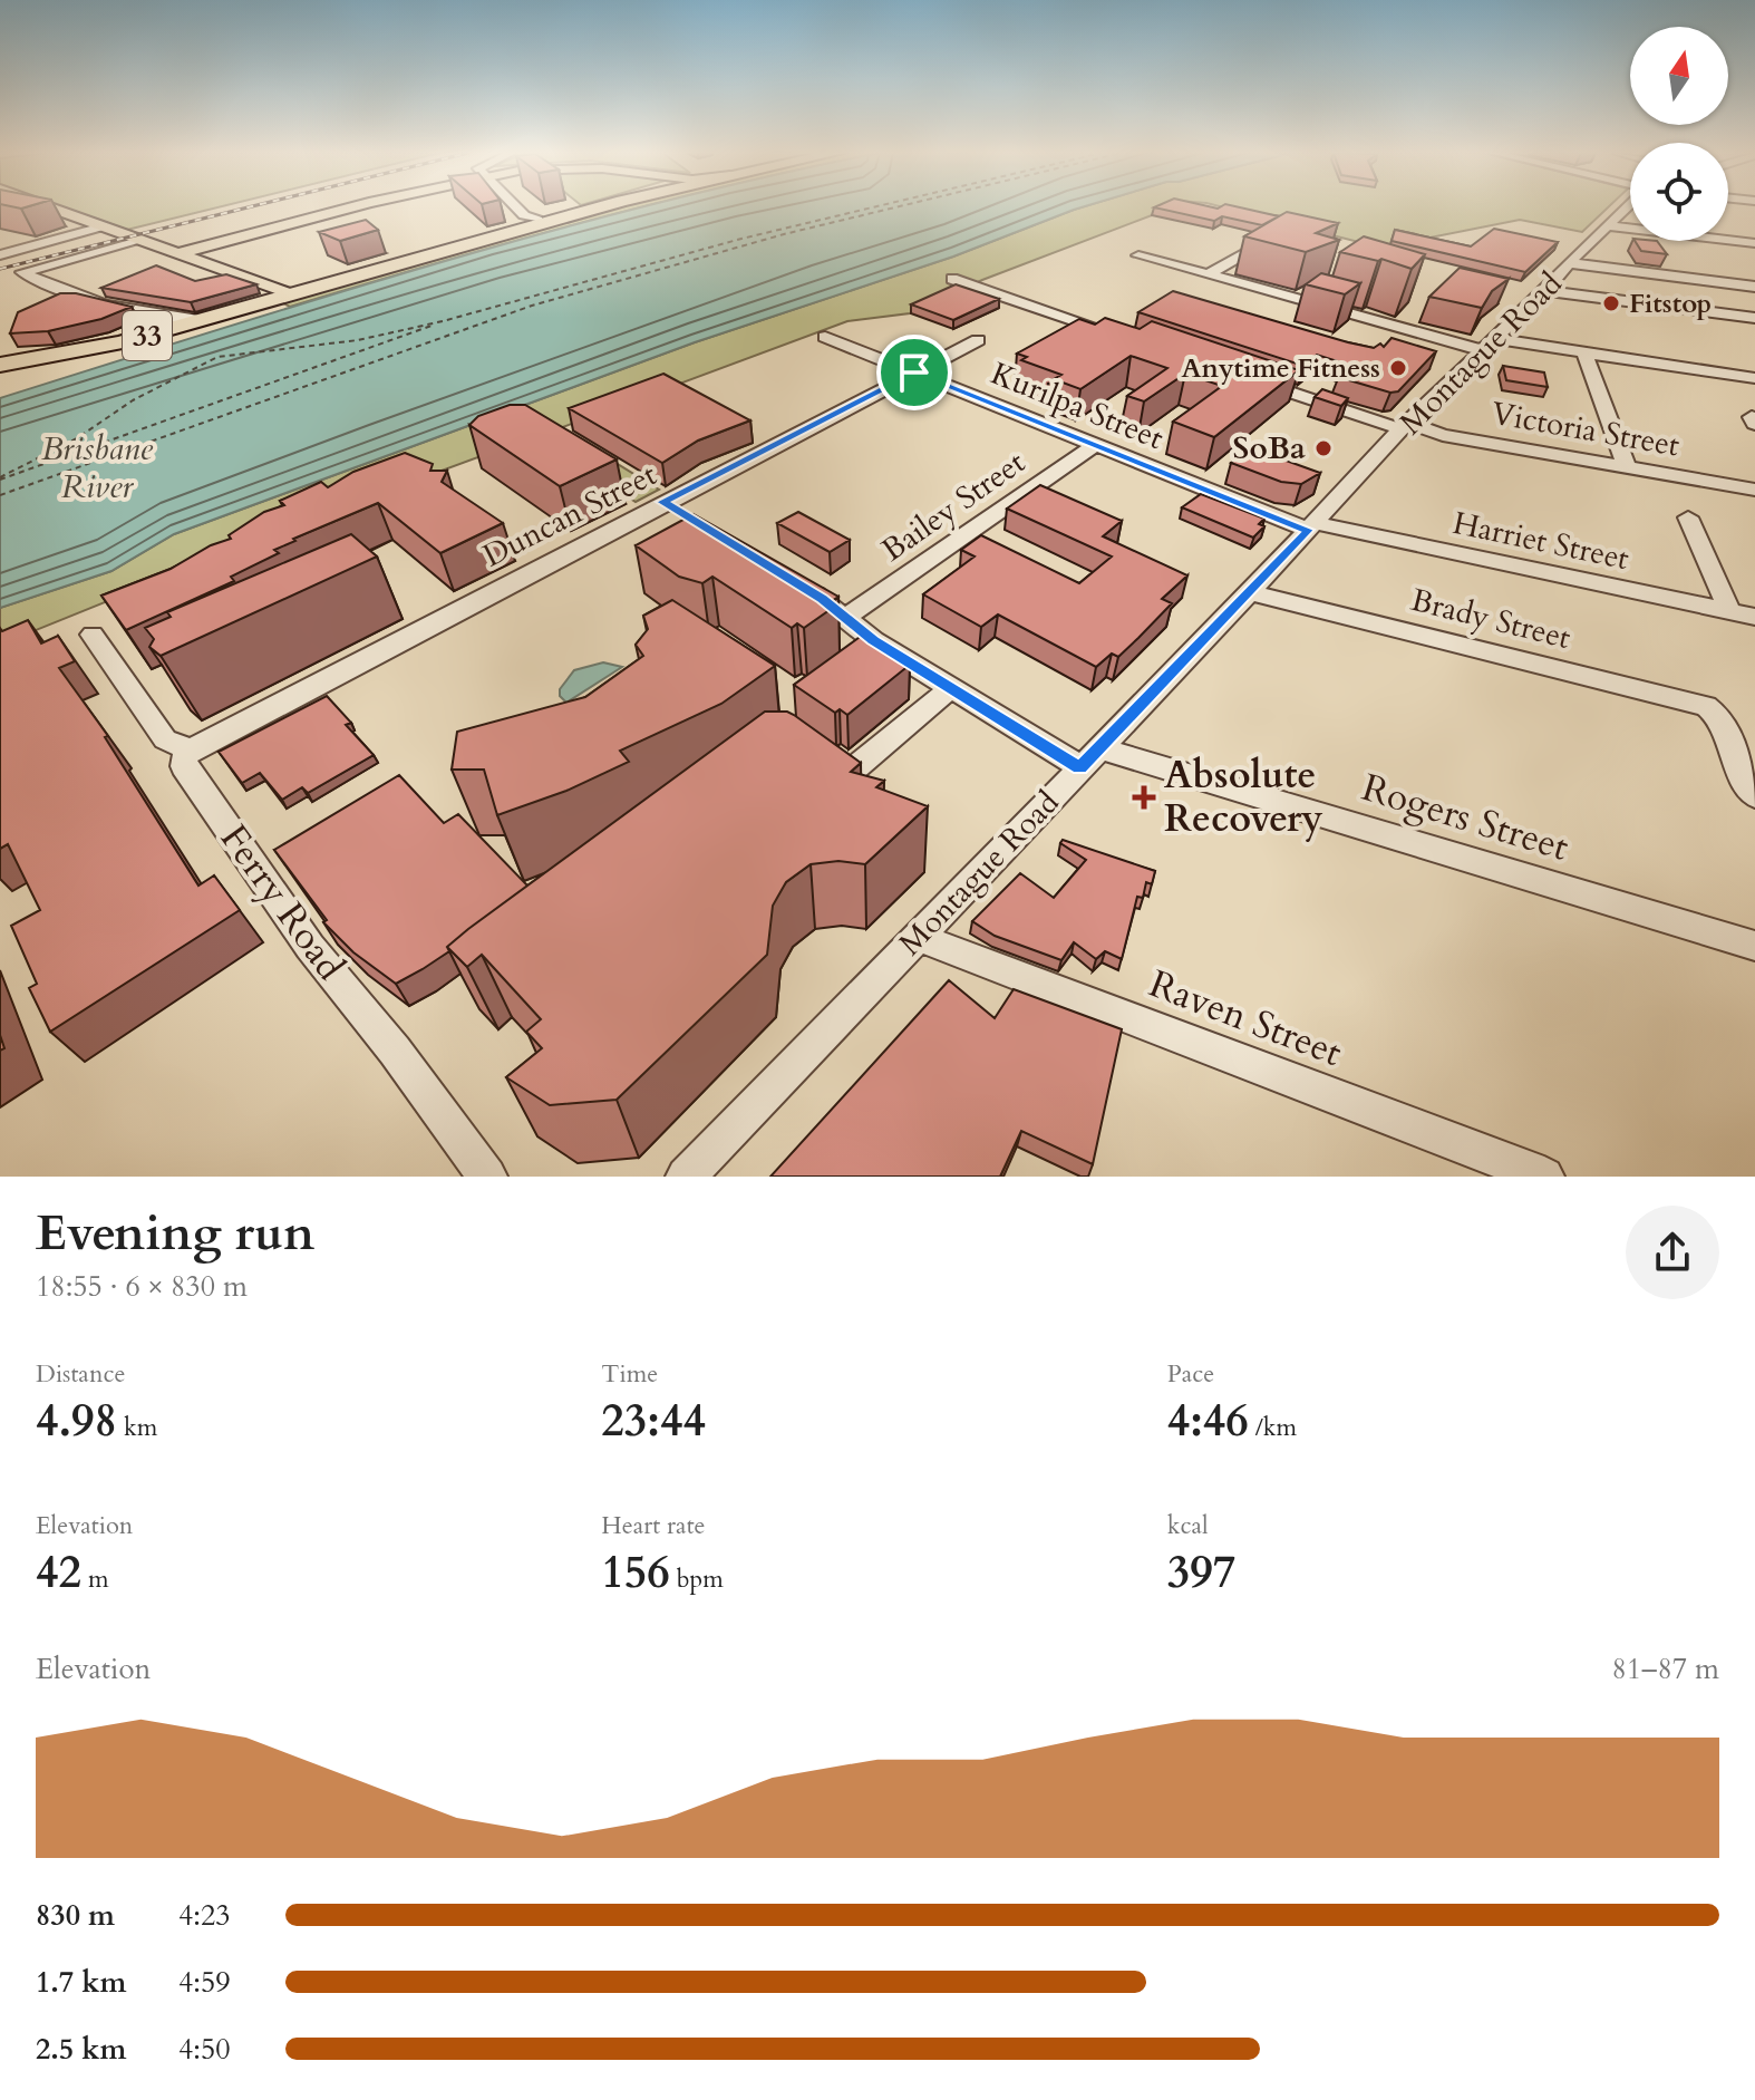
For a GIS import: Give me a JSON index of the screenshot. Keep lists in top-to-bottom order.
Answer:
{
  "streets": {
    "highway": ["33"],
    "street": [
      "Montague Road",
      "Kurilpa Street",
      "Victoria Street",
      "Bailey Street",
      "Duncan Street",
      "Harriet Street",
      "Brady Street",
      "Rogers Street",
      "Ferry Road",
      "Raven Street"
    ]
  },
  "crossings": [
    ["Montague Road", "Kurilpa Street"],
    ["Montague Road", "Victoria Street"],
    ["Montague Road", "Harriet Street"],
    ["Montague Road", "Brady Street"],
    ["Montague Road", "Rogers Street"],
    ["Montague Road", "Raven Street"],
    ["Kurilpa Street", "Bailey Street"],
    ["Kurilpa Street", "Duncan Street"],
    ["Kurilpa Street", "Harriet Street"],
    ["Bailey Street", "Rogers Street"],
    ["Duncan Street", "Ferry Road"]
  ],
  "water": ["Brisbane River"],
  "places": {
    "other": ["Fitstop", "Anytime Fitness", "SoBa"],
    "health": ["Absolute Recovery"]
  },
  "north": "top",
  "page": {
    "heading": ["Evening run", "18:55 · 6 × 830 m"],
    "stats": [
      ["Distance", "4.98 km"],
      ["Time", "23:44"],
      ["Pace", "4:46 /km"],
      ["Elevation", "42 m"],
      ["Heart rate", "156 bpm"],
      ["kcal", "397"]
    ],
    "chart": ["Elevation", "81–87 m"],
    "list": [
      {
        "name": "830 m",
        "note": "4:23"
      },
      {
        "name": "1.7 km",
        "note": "4:59"
      },
      {
        "name": "2.5 km",
        "note": "4:50"
      }
    ]
  }
}
